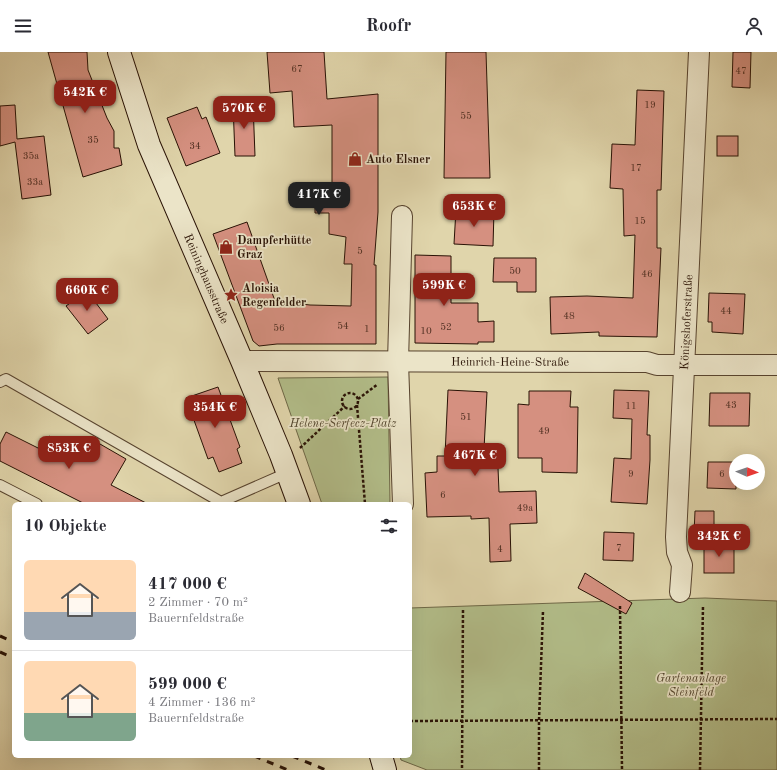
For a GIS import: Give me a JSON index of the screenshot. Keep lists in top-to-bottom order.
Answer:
{
  "streets": {
    "main road": ["Reininghausstraße"],
    "street": ["Königshoferstraße", "Heinrich-Heine-Straße"]
  },
  "crossings": [
    ["Reininghausstraße", "Heinrich-Heine-Straße"],
    ["Königshoferstraße", "Heinrich-Heine-Straße"]
  ],
  "parks": ["Helene-Serfecz-Platz", "Gartenanlage Steinfeld"],
  "places": {
    "shop": ["Auto Elsner", "Dampferhütte Graz"],
    "place": ["Aloisia Regenfelder"]
  },
  "house_numbers": [
    "67",
    "47",
    "19",
    "55",
    "35",
    "34",
    "35a",
    "17",
    "33a",
    "15",
    "5",
    "50",
    "46",
    "44",
    "48",
    "54",
    "52",
    "56",
    "1",
    "10",
    "43",
    "11",
    "51",
    "49",
    "9",
    "6",
    "6",
    "49a",
    "7",
    "4"
  ],
  "north": "right",
  "page": {
    "header": "Roofr",
    "price": [
      "542K €",
      "570K €",
      "417K €",
      "653K €",
      "599K €",
      "660K €",
      "354K €",
      "853K €",
      "467K €",
      "342K €"
    ],
    "heading": "10 Objekte",
    "list": [
      {
        "name": "417 000 €",
        "note": "2 Zimmer · 70 m² · Bauernfeldstraße"
      },
      {
        "name": "599 000 €",
        "note": "4 Zimmer · 136 m² · Bauernfeldstraße"
      }
    ]
  }
}
